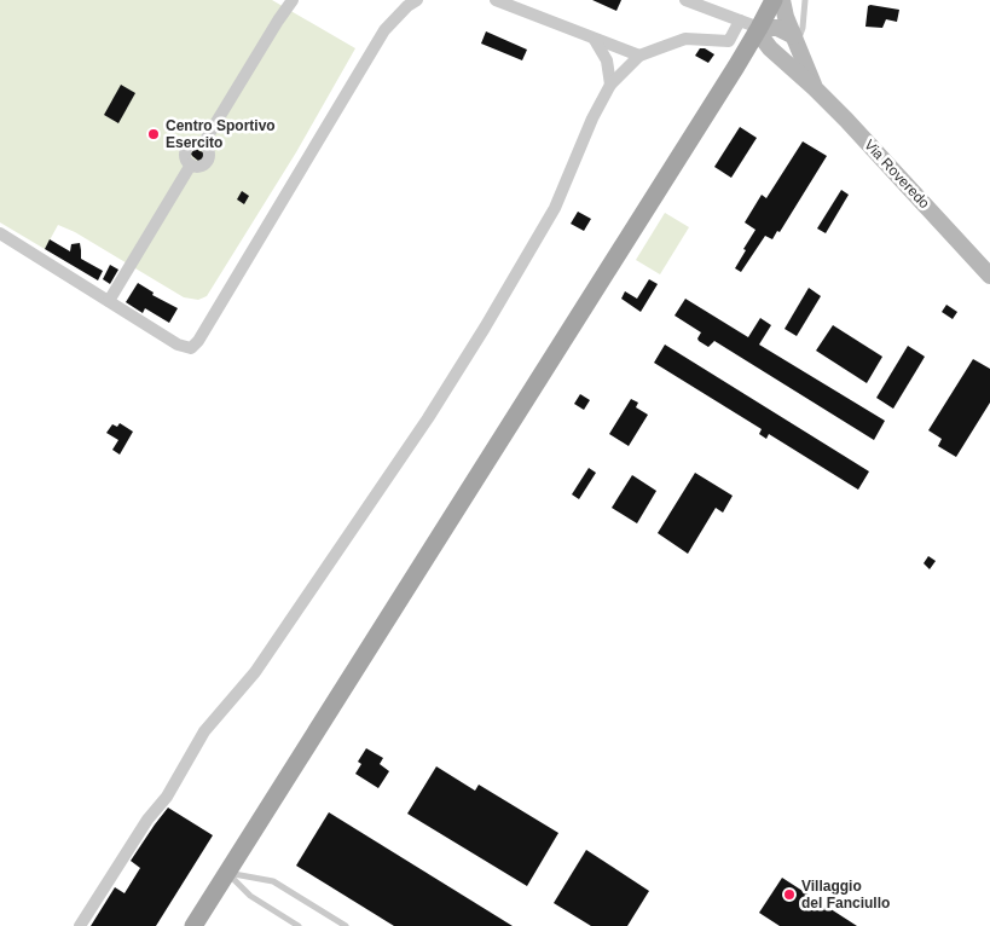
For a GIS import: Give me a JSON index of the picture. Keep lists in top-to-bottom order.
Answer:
{
  "streets": {
    "main road": ["Via Roveredo"]
  },
  "places": ["Centro Sportivo Esercito", "Villaggio del Fanciullo"]
}
